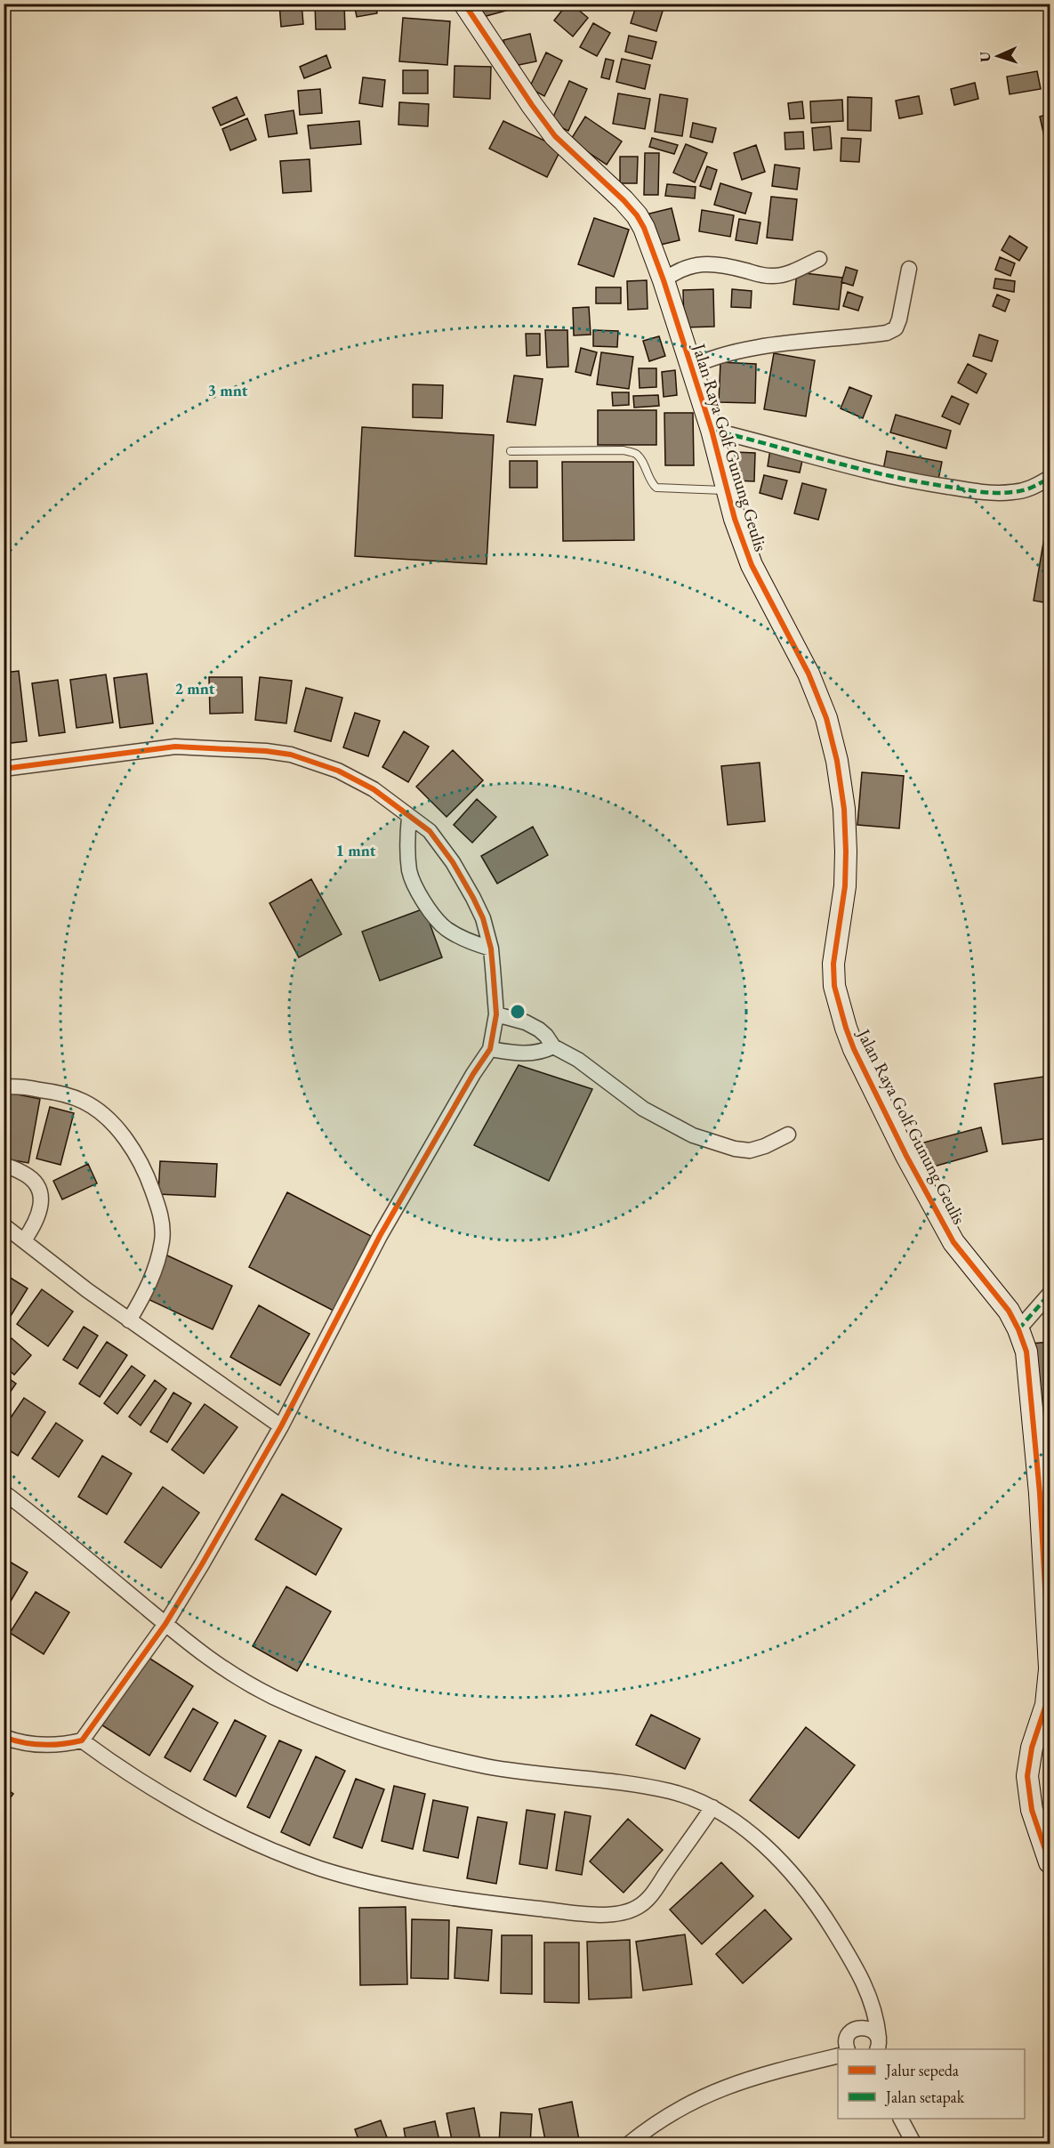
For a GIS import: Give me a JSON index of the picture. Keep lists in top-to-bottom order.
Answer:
{
  "streets": {
    "main road": ["Jalan Raya Golf Gunung Geulis"]
  },
  "legend": ["Jalur sepeda", "Jalan setapak"],
  "north": "left",
  "rings": ["3 mnt", "2 mnt", "1 mnt"]
}
